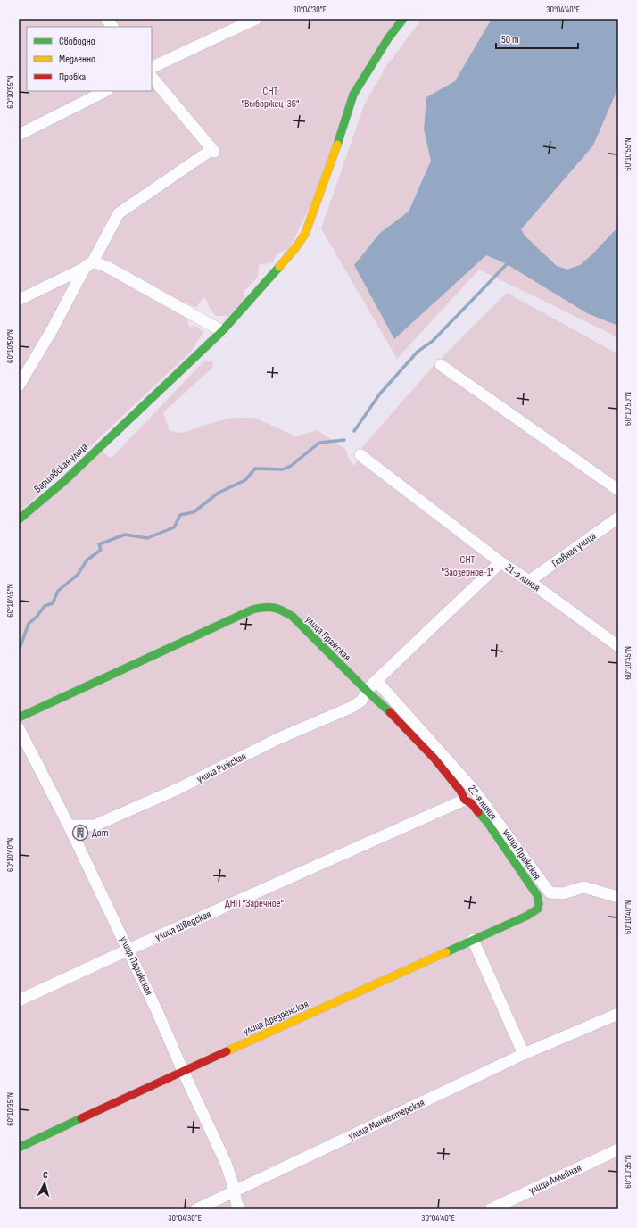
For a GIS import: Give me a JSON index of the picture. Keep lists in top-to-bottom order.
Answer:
{
  "streets": {
    "street": [
      "Варшавская улица",
      "Главная улица",
      "21-я линия",
      "улица Пражская",
      "улица Рижская",
      "22-я линия",
      "улица Шведская",
      "улица Парижская",
      "улица Дрезденская",
      "улица Манчестерская",
      "улица Аллейная"
    ]
  },
  "crossings": [
    ["Главная улица", "21-я линия"],
    ["21-я линия", "улица Рижская"],
    ["улица Пражская", "улица Рижская"],
    ["улица Пражская", "улица Шведская"],
    ["улица Пражская", "улица Дрезденская"],
    ["улица Рижская", "22-я линия"],
    ["улица Рижская", "улица Парижская"],
    ["улица Шведская", "улица Парижская"],
    ["улица Парижская", "улица Дрезденская"],
    ["улица Парижская", "улица Манчестерская"]
  ],
  "parks": ["СНТ \"Выборжец-36\"", "СНТ \"Заозерное-1\"", "ДНП \"Заречное\""],
  "places": {
    "building": ["Дот"]
  },
  "legend": ["Свободно", "Медленно", "Пробка"],
  "scale_bar": "50 m",
  "north": "top",
  "coordinates": [
    "30°04'30\"E",
    "30°04'40\"E",
    "60°10'55\"N",
    "60°10'50\"N",
    "60°10'45\"N",
    "60°10'40\"N",
    "60°10'35\"N"
  ]
}
